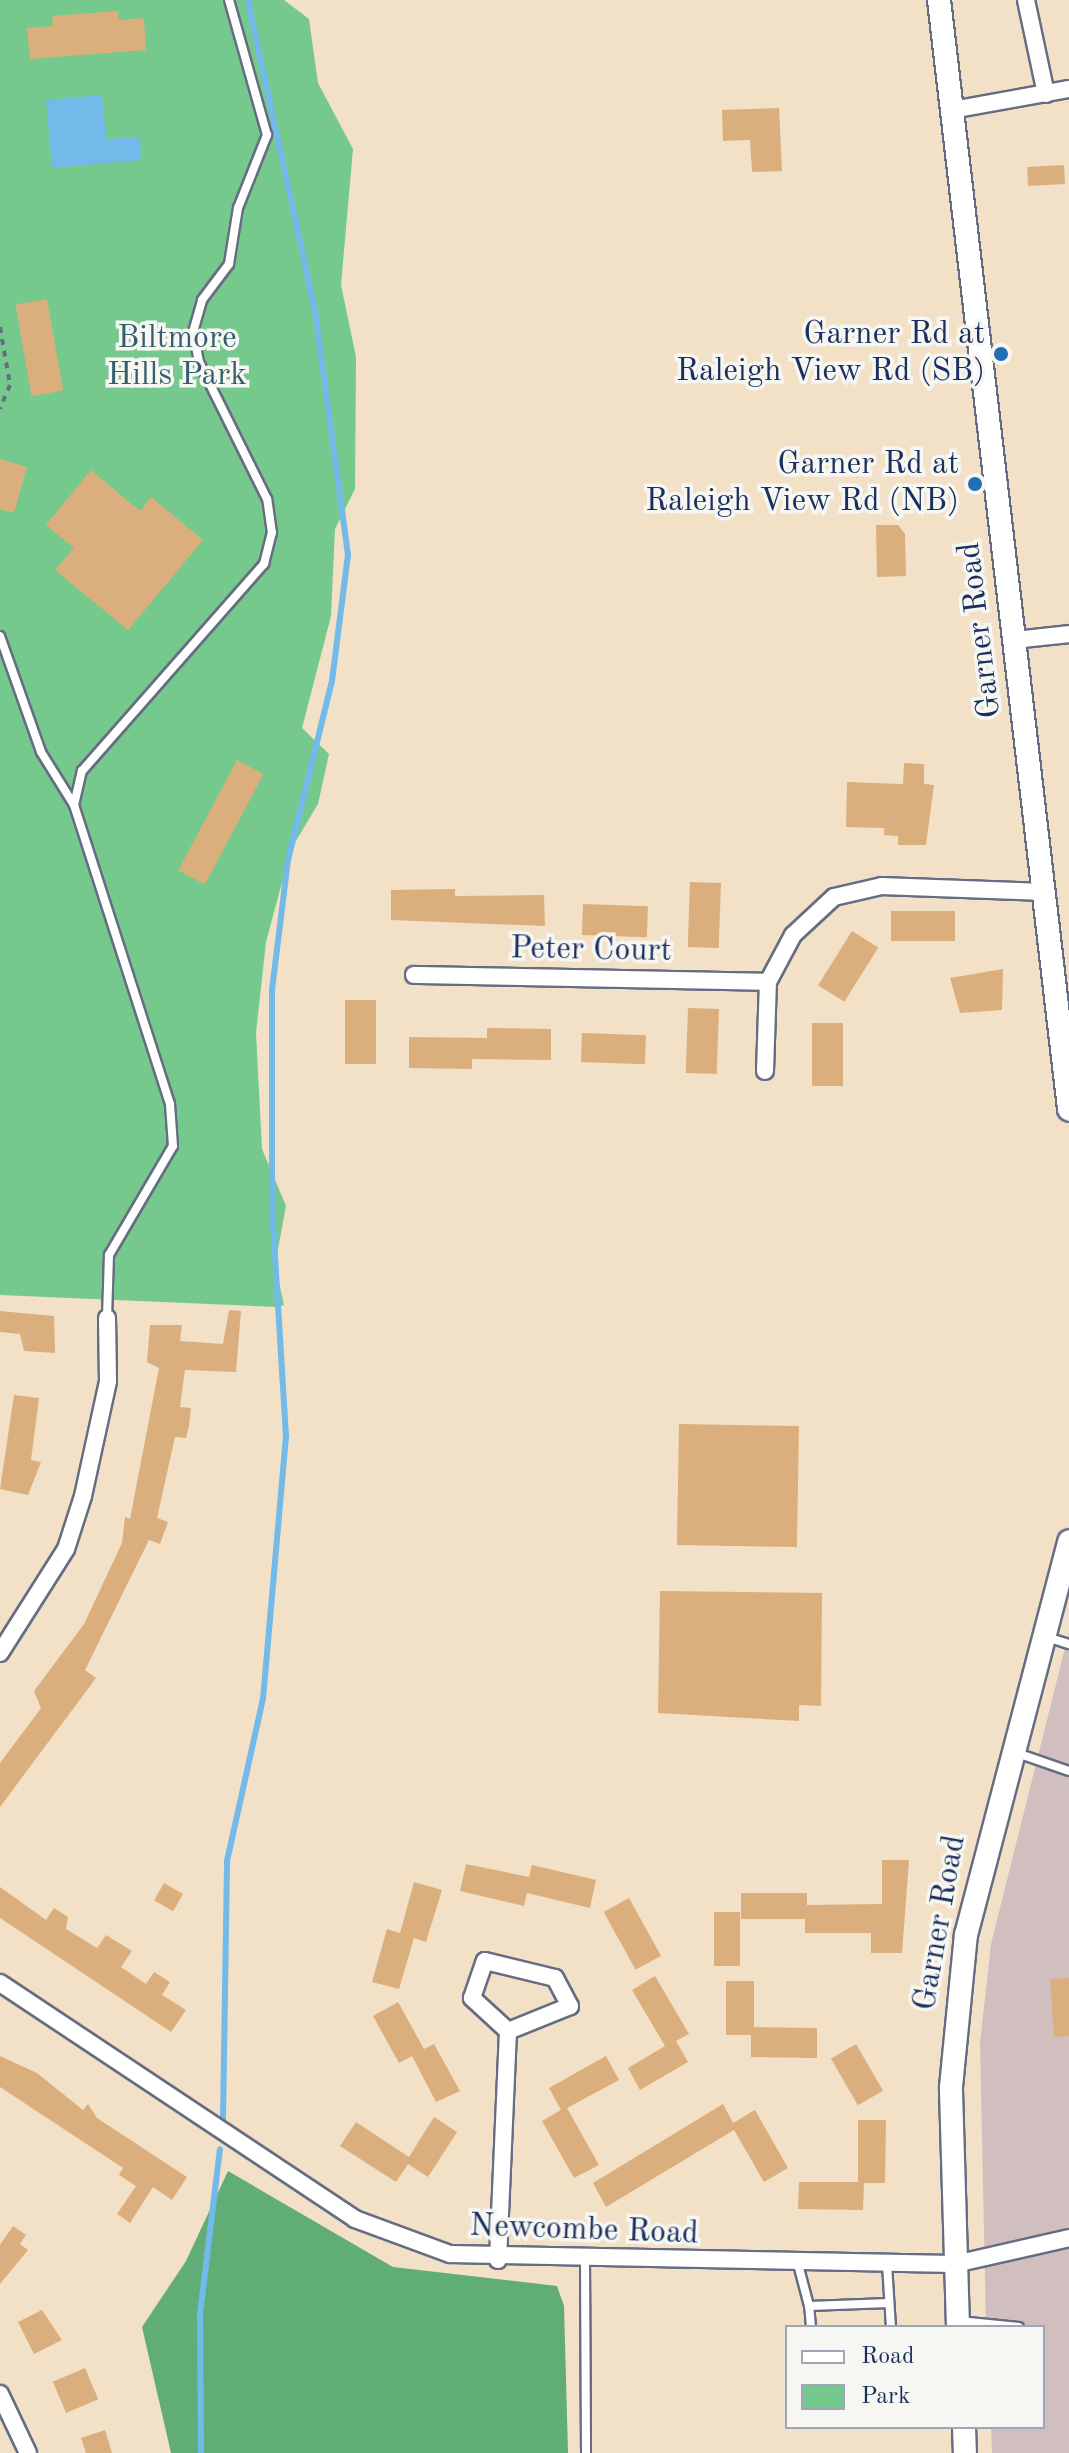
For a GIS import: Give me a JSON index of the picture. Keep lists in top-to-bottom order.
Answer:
{
  "streets": {
    "main road": ["Garner Road"],
    "street": ["Peter Court", "Newcombe Road"]
  },
  "crossings": [
    ["Garner Road", "Newcombe Road"]
  ],
  "parks": ["Biltmore Hills Park"],
  "places": ["Garner Rd at Raleigh View Rd (SB)", "Garner Rd at Raleigh View Rd (NB)"],
  "legend": ["Road", "Park"]
}
